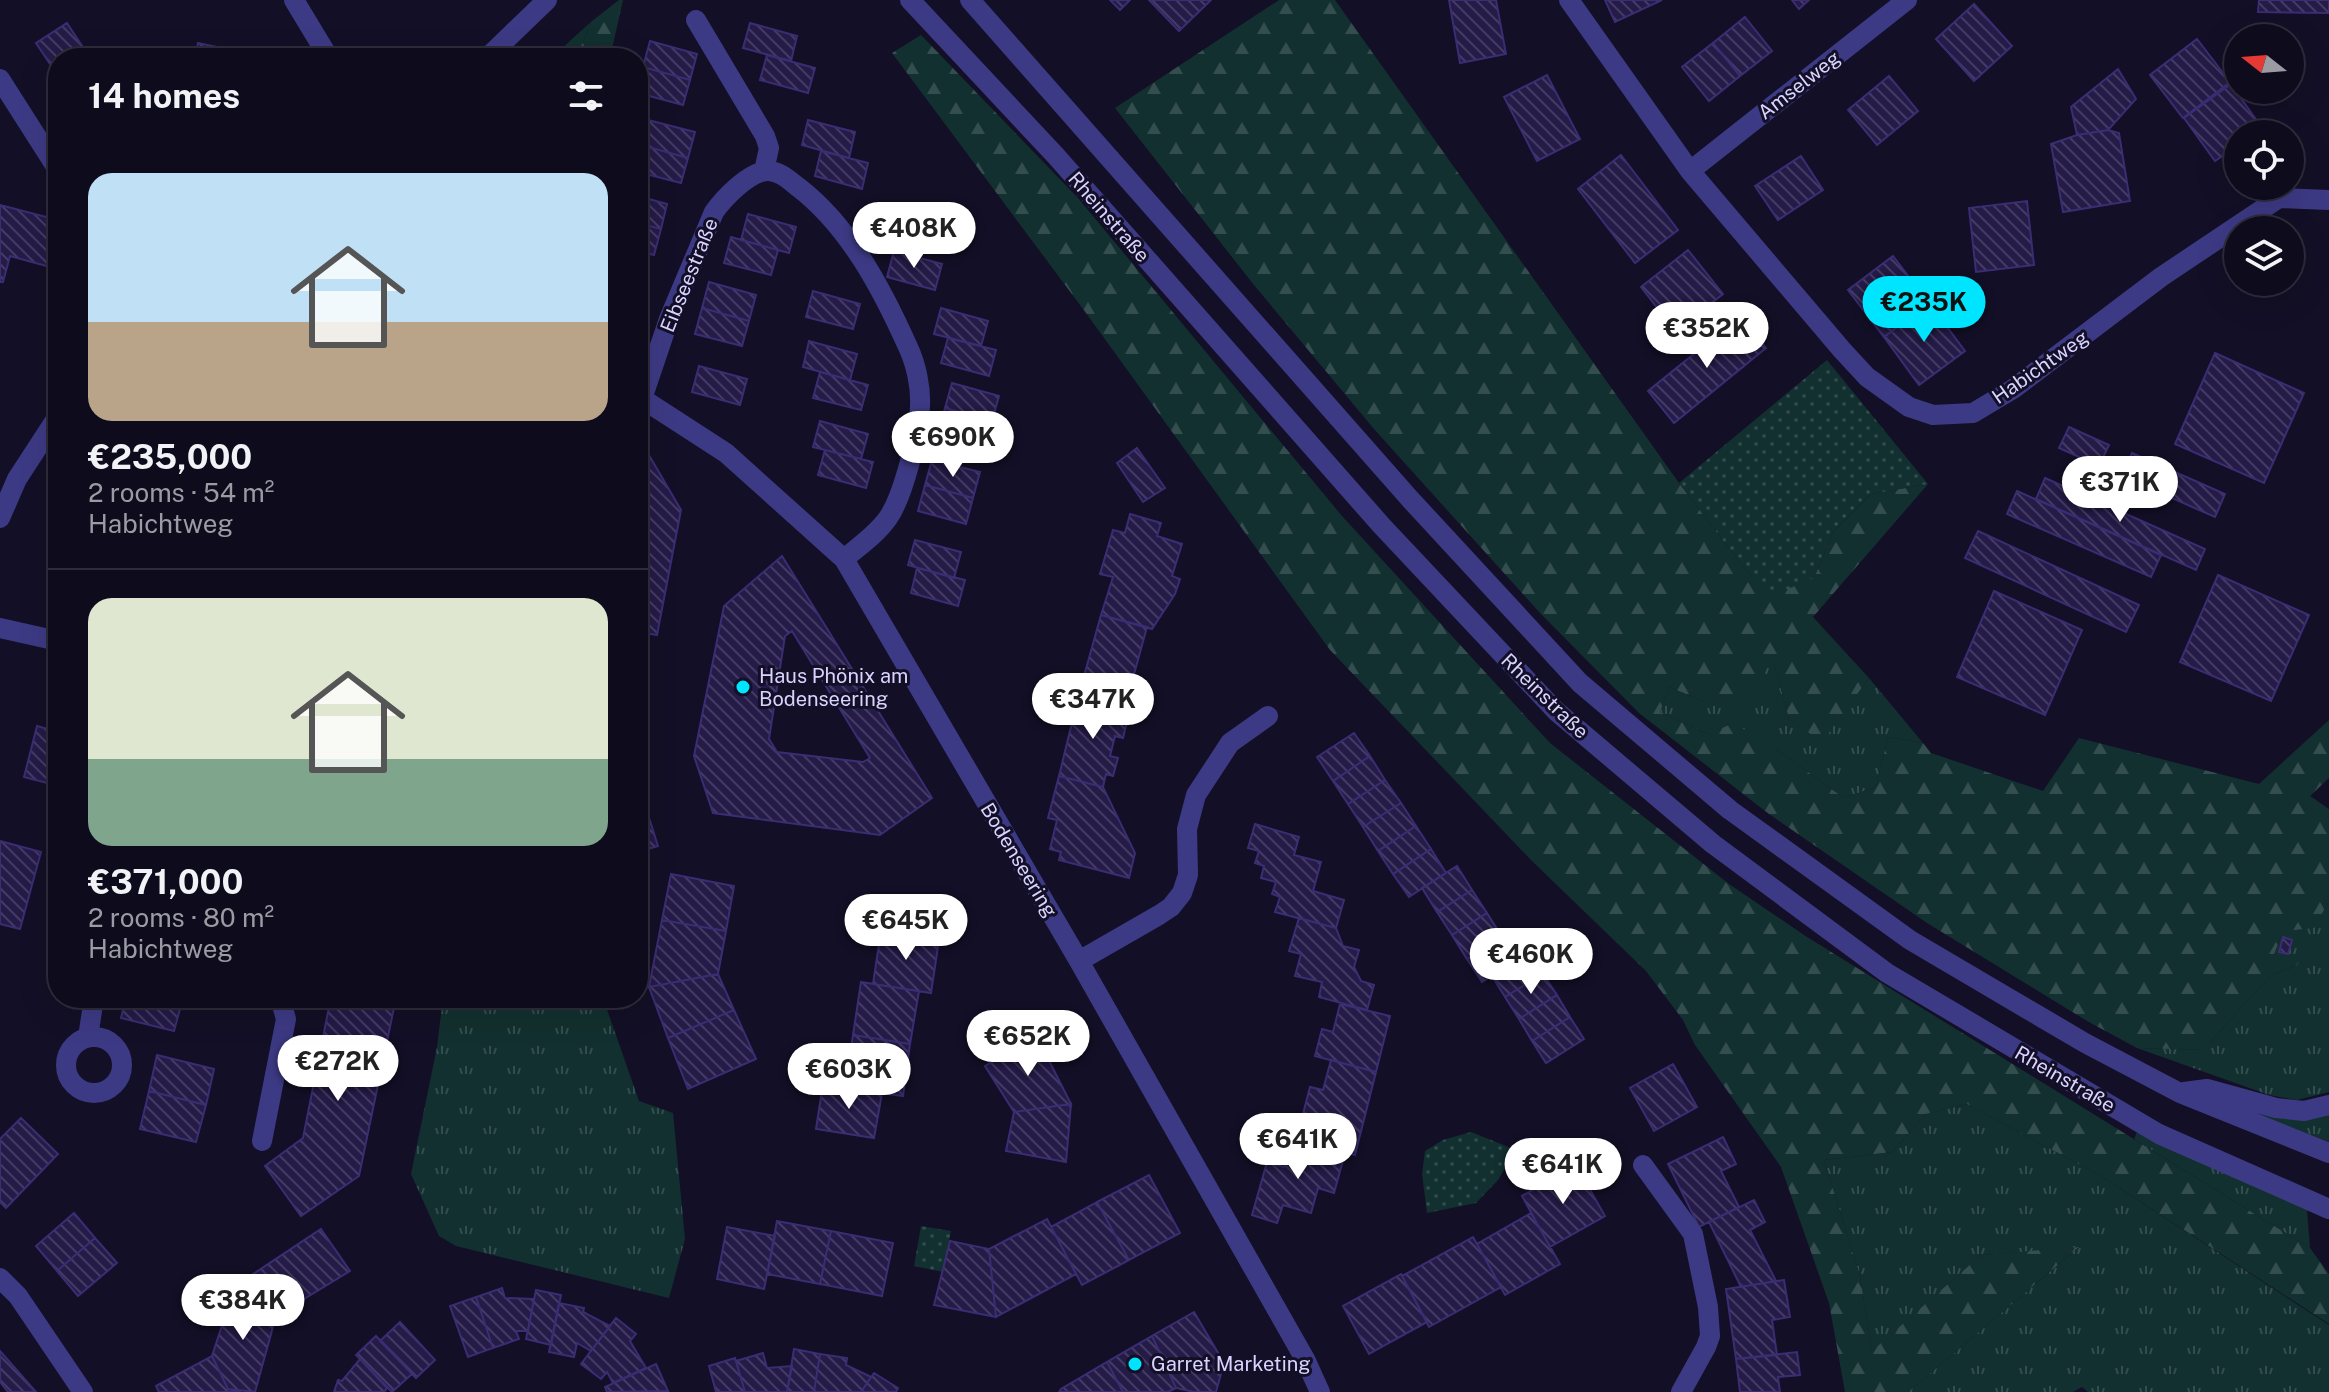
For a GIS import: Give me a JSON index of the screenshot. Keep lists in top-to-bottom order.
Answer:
{
  "streets": {
    "street": [
      "Amselweg",
      "Rheinstraße",
      "Eibseestraße",
      "Habichtweg",
      "Bodenseering"
    ]
  },
  "crossings": [
    ["Amselweg", "Habichtweg"]
  ],
  "places": ["Haus Phönix am Bodenseering", "Garret Marketing"],
  "north": "left",
  "page": {
    "heading": "14 homes",
    "list": [
      {
        "name": "€235,000",
        "note": "2 rooms · 54 m² · Habichtweg"
      },
      {
        "name": "€371,000",
        "note": "2 rooms · 80 m² · Habichtweg"
      }
    ],
    "price": [
      "€408K",
      "€235K",
      "€352K",
      "€690K",
      "€371K",
      "€347K",
      "€645K",
      "€460K",
      "€652K",
      "€272K",
      "€603K",
      "€641K",
      "€641K",
      "€384K"
    ]
  }
}
